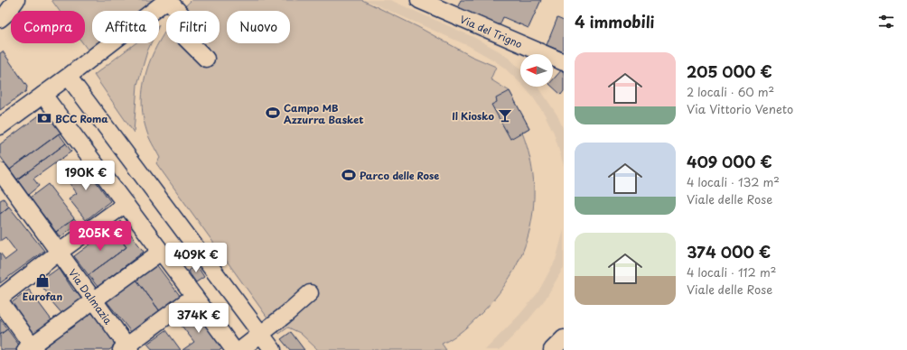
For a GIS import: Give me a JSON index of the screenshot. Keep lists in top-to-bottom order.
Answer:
{
  "streets": {
    "street": ["Via del Trigno", "Via Dalmazia"]
  },
  "places": {
    "sports": ["Campo MB Azzurra Basket", "Parco delle Rose"],
    "bar": ["Il Kiosko"],
    "bank": ["BCC Roma"],
    "shop": ["Eurofan"]
  },
  "north": "left",
  "page": {
    "heading": "4 immobili",
    "chip": [
      "Compra",
      "Affitta",
      "Filtri",
      "Nuovo"
    ],
    "list": [
      {
        "name": "205 000 €",
        "note": "2 locali · 60 m² · Via Vittorio Veneto"
      },
      {
        "name": "409 000 €",
        "note": "4 locali · 132 m² · Viale delle Rose"
      },
      {
        "name": "374 000 €",
        "note": "4 locali · 112 m² · Viale delle Rose"
      }
    ],
    "price": [
      "190K €",
      "205K €",
      "409K €",
      "374K €"
    ]
  }
}
